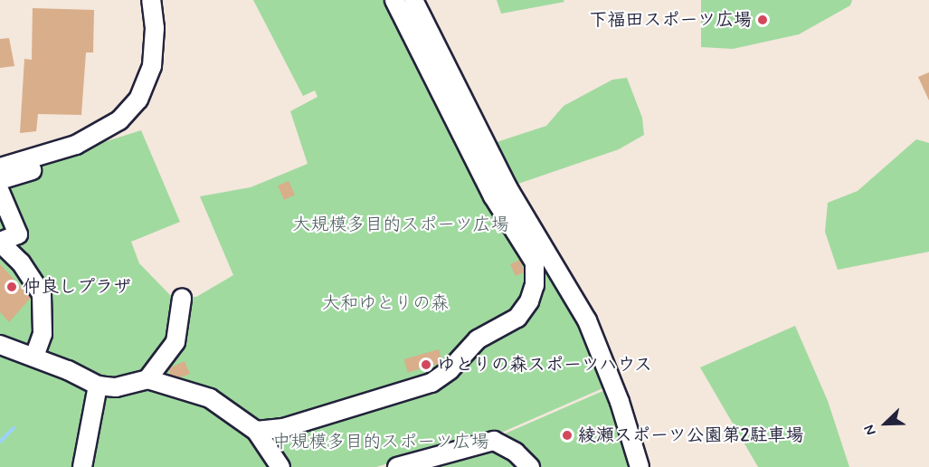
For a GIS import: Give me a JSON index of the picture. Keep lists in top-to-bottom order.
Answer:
{
  "parks": ["大規模多目的スポーツ広場", "大和ゆとりの森", "中規模多目的スポーツ広場"],
  "places": [
    "下福田スポーツ広場",
    "仲良しプラザ",
    "ゆとりの森スポーツハウス",
    "綾瀬スポーツ公園第2駐車場"
  ],
  "north": "bottom left"
}
